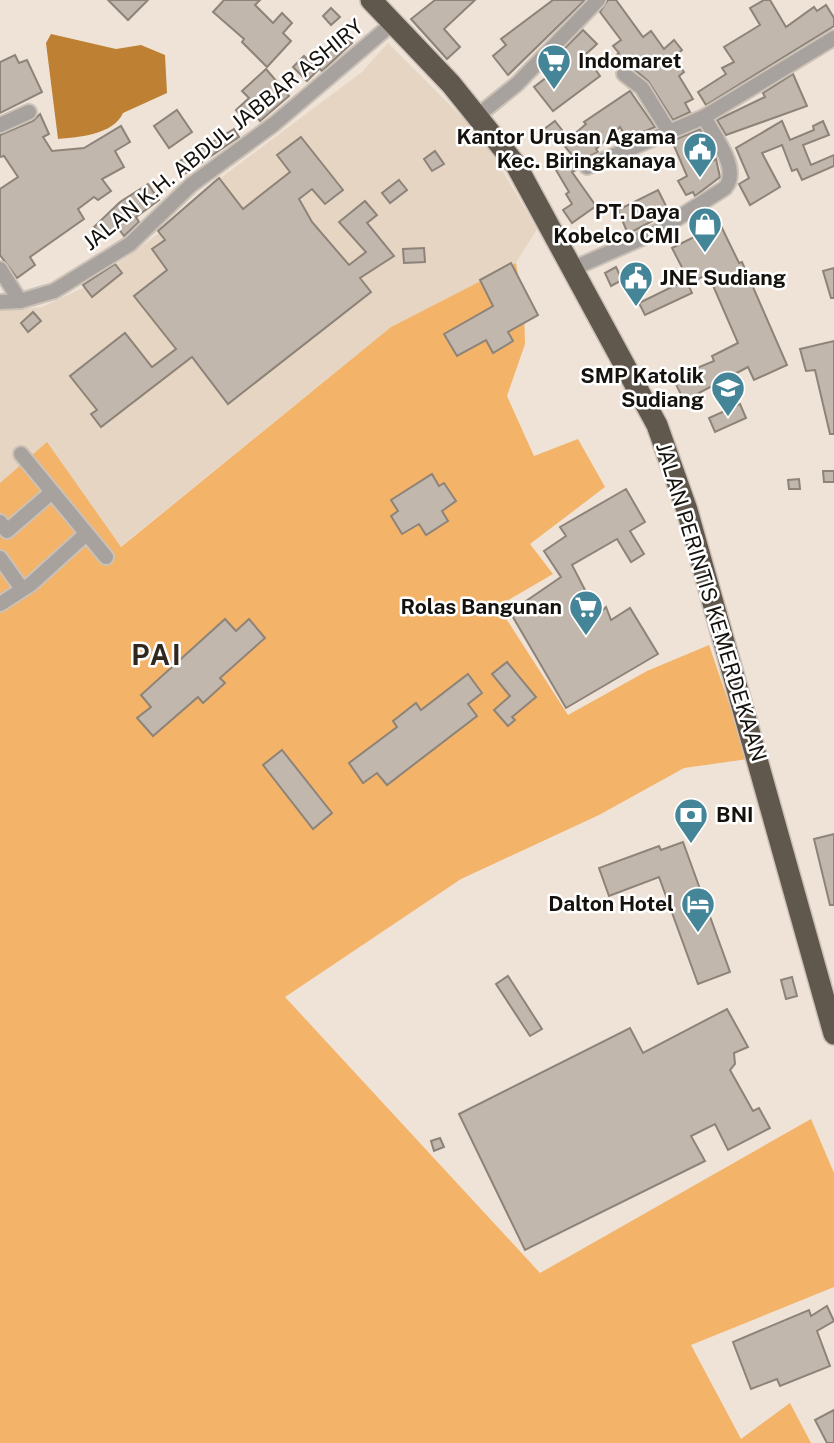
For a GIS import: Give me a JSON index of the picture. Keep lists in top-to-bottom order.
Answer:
{
  "streets": {
    "highway": ["JALAN PERINTIS KEMERDEKAAN"],
    "street": ["JALAN K.H. ABDUL JABBAR ASHIRY"]
  },
  "crossings": [
    ["JALAN K.H. ABDUL JABBAR ASHIRY", "JALAN PERINTIS KEMERDEKAAN"]
  ],
  "districts": ["PAI"],
  "places": {
    "supermarket": ["Indomaret", "Rolas Bangunan"],
    "public building": ["Kantor Urusan Agama Kec. Biringkanaya", "JNE Sudiang"],
    "shop": ["PT. Daya Kobelco CMI"],
    "school or university": ["SMP Katolik Sudiang"],
    "bank": ["BNI"],
    "hotel": ["Dalton Hotel"]
  }
}
